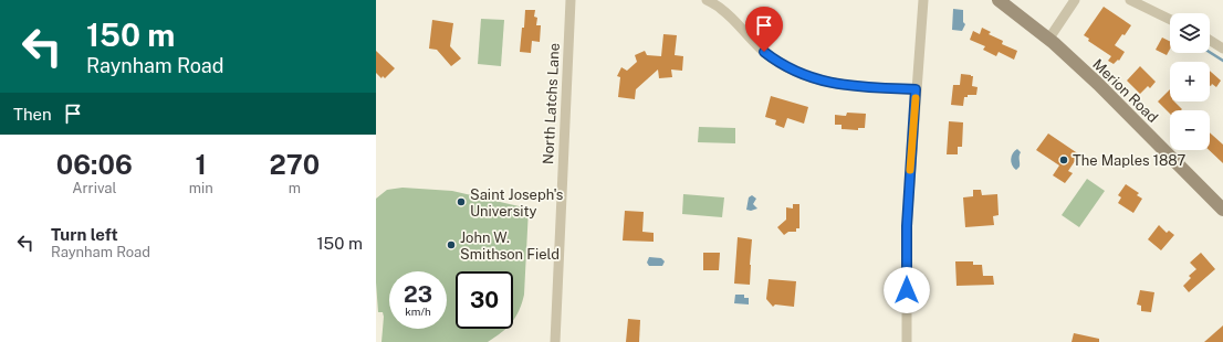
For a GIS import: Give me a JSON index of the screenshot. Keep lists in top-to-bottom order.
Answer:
{
  "streets": {
    "street": ["Merion Road", "North Latchs Lane"]
  },
  "places": ["The Maples 1887", "Saint Joseph's University", "John W. Smithson Field"],
  "page": {
    "turn": ["150 m", "Raynham Road"],
    "map_buttons": ["+", "−"],
    "then": "Then",
    "eta": [
      "06:06",
      "Arrival",
      "1",
      "min",
      "270",
      "m"
    ],
    "list": [
      {
        "name": "Turn left",
        "note": "Raynham Road",
        "value": "150 m"
      }
    ],
    "speed": "23 km/h",
    "limit": "30"
  }
}
